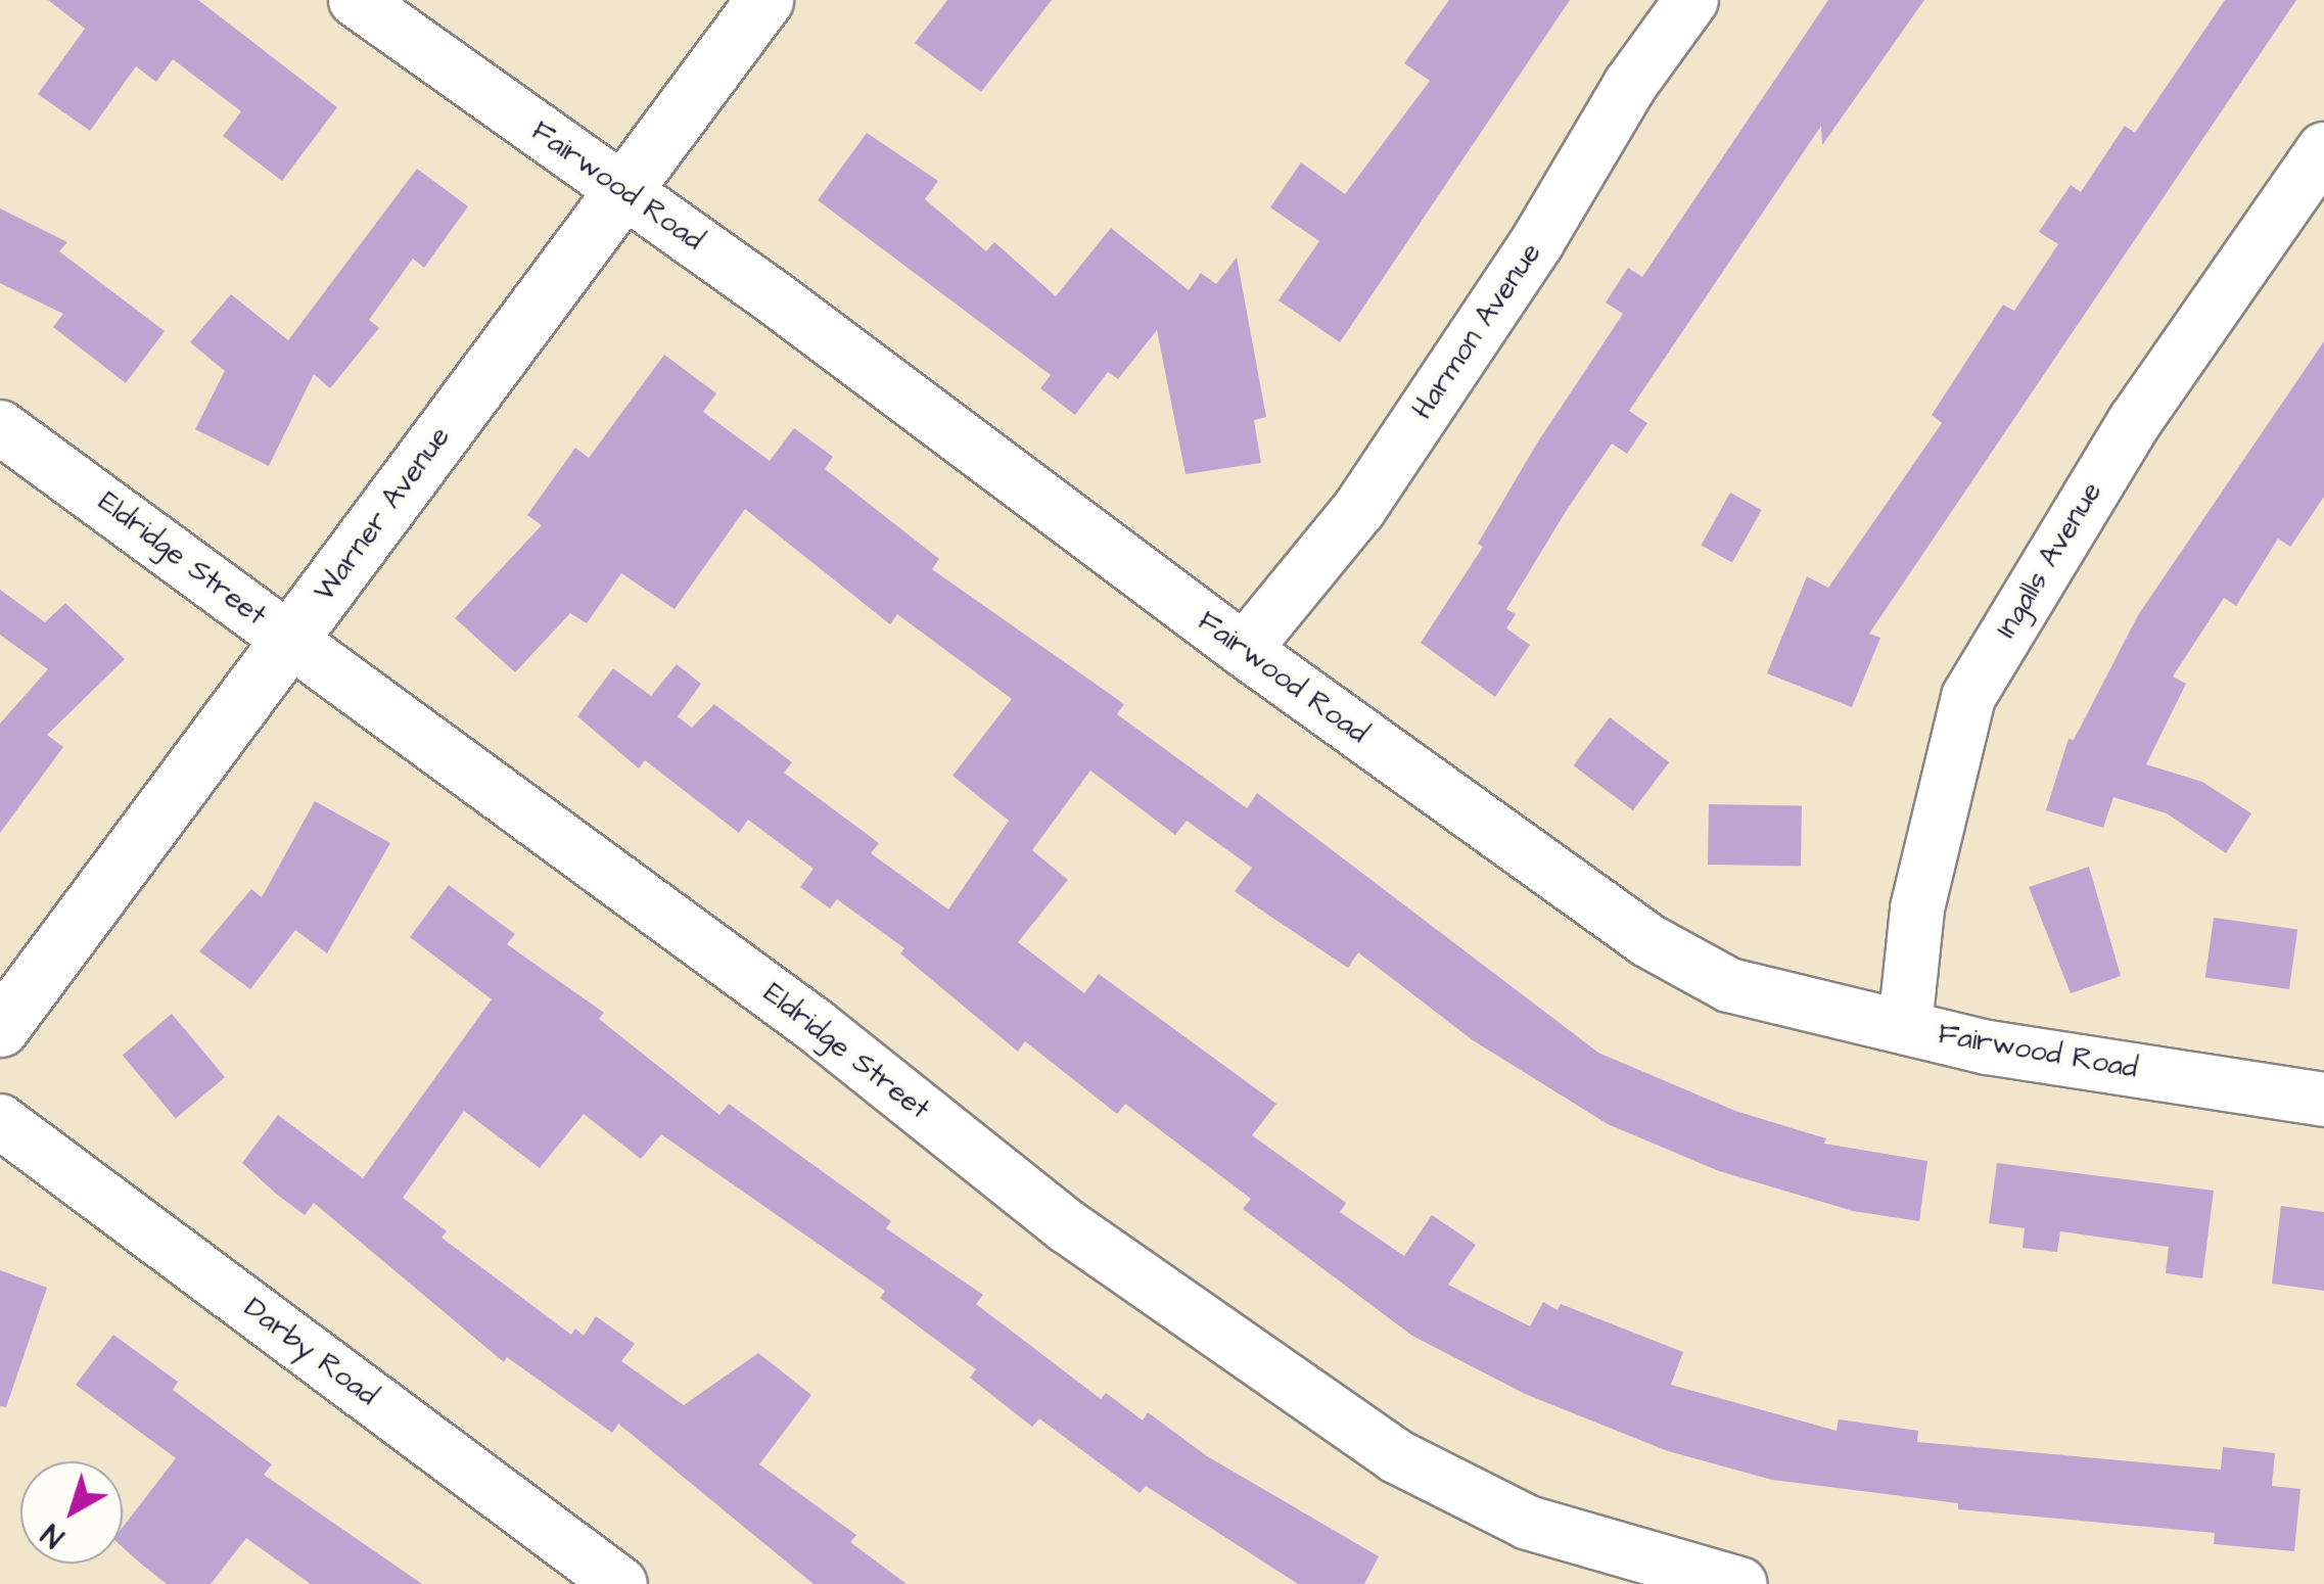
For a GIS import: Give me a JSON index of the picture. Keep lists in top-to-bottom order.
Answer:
{
  "streets": {
    "street": [
      "Fairwood Road",
      "Harmon Avenue",
      "Warner Avenue",
      "Eldridge Street",
      "Ingalls Avenue",
      "Darby Road"
    ]
  },
  "crossings": [
    ["Fairwood Road", "Harmon Avenue"],
    ["Fairwood Road", "Warner Avenue"],
    ["Fairwood Road", "Ingalls Avenue"],
    ["Warner Avenue", "Eldridge Street"]
  ],
  "north": "bottom left"
}
